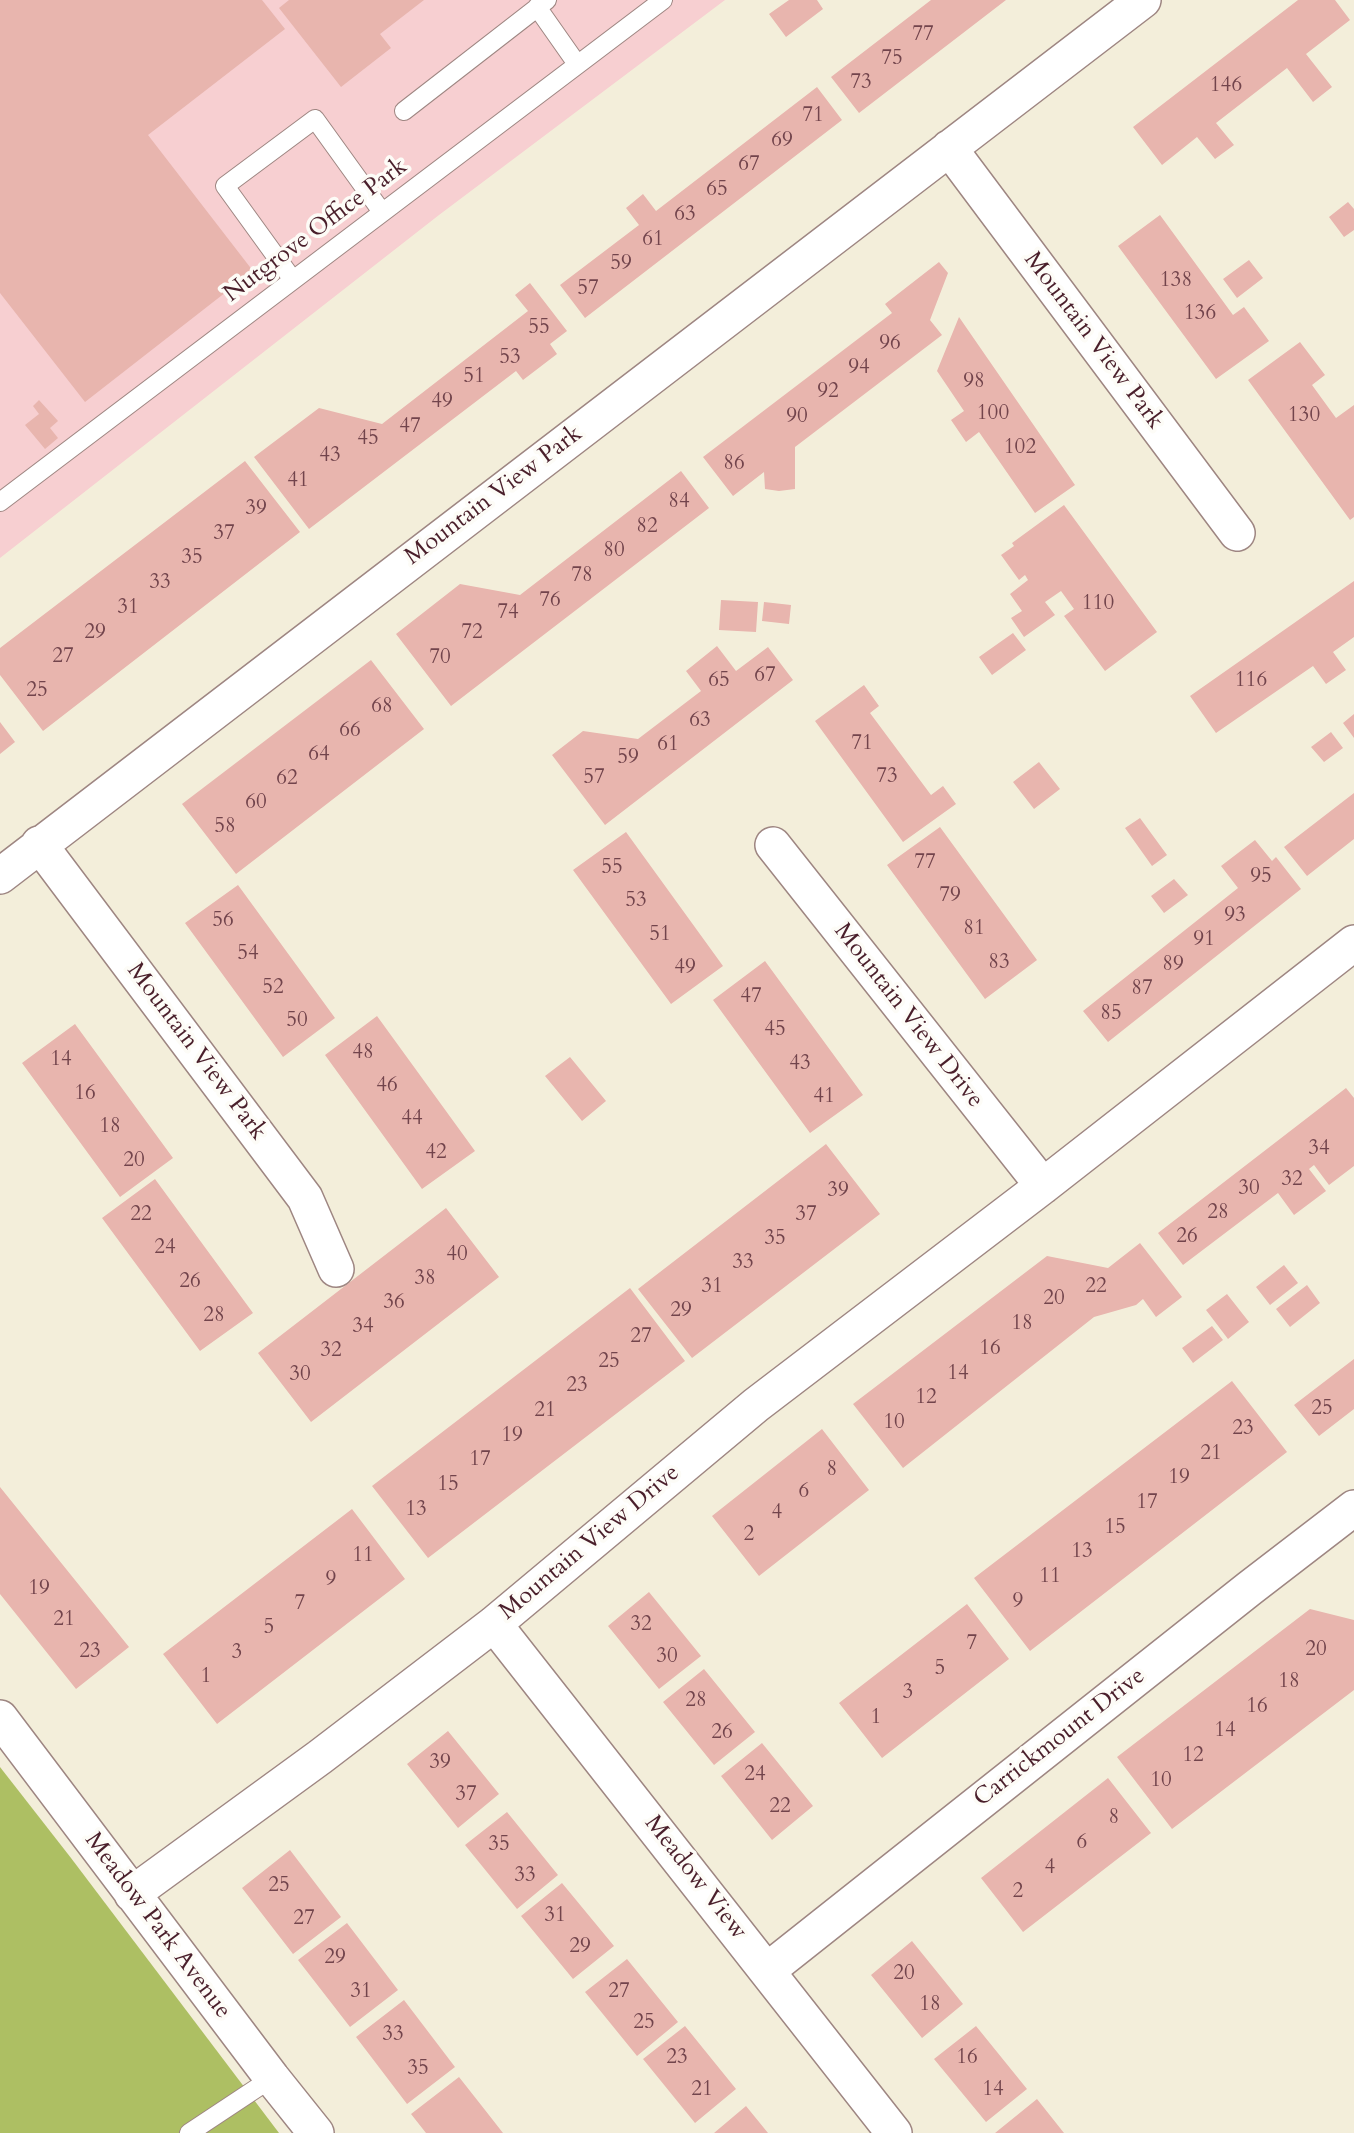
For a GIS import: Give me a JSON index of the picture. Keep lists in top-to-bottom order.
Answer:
{
  "streets": {
    "street": [
      "Mountain View Park",
      "Mountain View Drive",
      "Carrickmount Drive",
      "Meadow View",
      "Meadow Park Avenue"
    ],
    "lane": ["Nutgrove Office Park"]
  },
  "crossings": [
    ["Mountain View Drive", "Meadow View"],
    ["Mountain View Drive", "Meadow Park Avenue"],
    ["Carrickmount Drive", "Meadow View"]
  ],
  "house_numbers": [
    "77",
    "75",
    "73",
    "146",
    "71",
    "69",
    "67",
    "65",
    "63",
    "61",
    "59",
    "138",
    "57",
    "136",
    "55",
    "96",
    "53",
    "94",
    "51",
    "98",
    "92",
    "49",
    "100",
    "130",
    "90",
    "47",
    "45",
    "102",
    "43",
    "86",
    "41",
    "84",
    "39",
    "82",
    "37",
    "80",
    "35",
    "78",
    "33",
    "76",
    "110",
    "31",
    "74",
    "29",
    "72",
    "27",
    "70",
    "67",
    "65",
    "116",
    "25",
    "68",
    "63",
    "66",
    "71",
    "61",
    "64",
    "59",
    "73",
    "57",
    "62",
    "60",
    "58",
    "77",
    "55",
    "95",
    "79",
    "53",
    "93",
    "56",
    "81",
    "51",
    "91",
    "54",
    "83",
    "89",
    "49",
    "52",
    "87",
    "47",
    "85",
    "50",
    "45",
    "48",
    "14",
    "43",
    "46",
    "16",
    "41",
    "44",
    "18",
    "34",
    "42",
    "20",
    "32",
    "30",
    "39",
    "28",
    "22",
    "37",
    "26",
    "35",
    "24",
    "40",
    "33",
    "38",
    "26",
    "31",
    "22",
    "20",
    "36",
    "29",
    "28",
    "18",
    "34",
    "27",
    "16",
    "32",
    "25",
    "14",
    "30",
    "23",
    "12",
    "25",
    "21",
    "10",
    "23",
    "19",
    "21",
    "17",
    "8",
    "19",
    "15",
    "6",
    "17",
    "13",
    "4",
    "15",
    "2",
    "13",
    "11",
    "11",
    "9",
    "19",
    "9",
    "7",
    "21",
    "32",
    "5",
    "7",
    "20",
    "23",
    "3",
    "30",
    "5",
    "1",
    "18",
    "3",
    "28",
    "16",
    "1",
    "14",
    "26",
    "12",
    "39",
    "24",
    "10",
    "37",
    "22",
    "8",
    "6",
    "35",
    "4",
    "33",
    "25",
    "2",
    "31",
    "27",
    "29",
    "29",
    "20",
    "31",
    "27",
    "18",
    "25",
    "33",
    "23",
    "16",
    "35",
    "21",
    "14"
  ]
}
